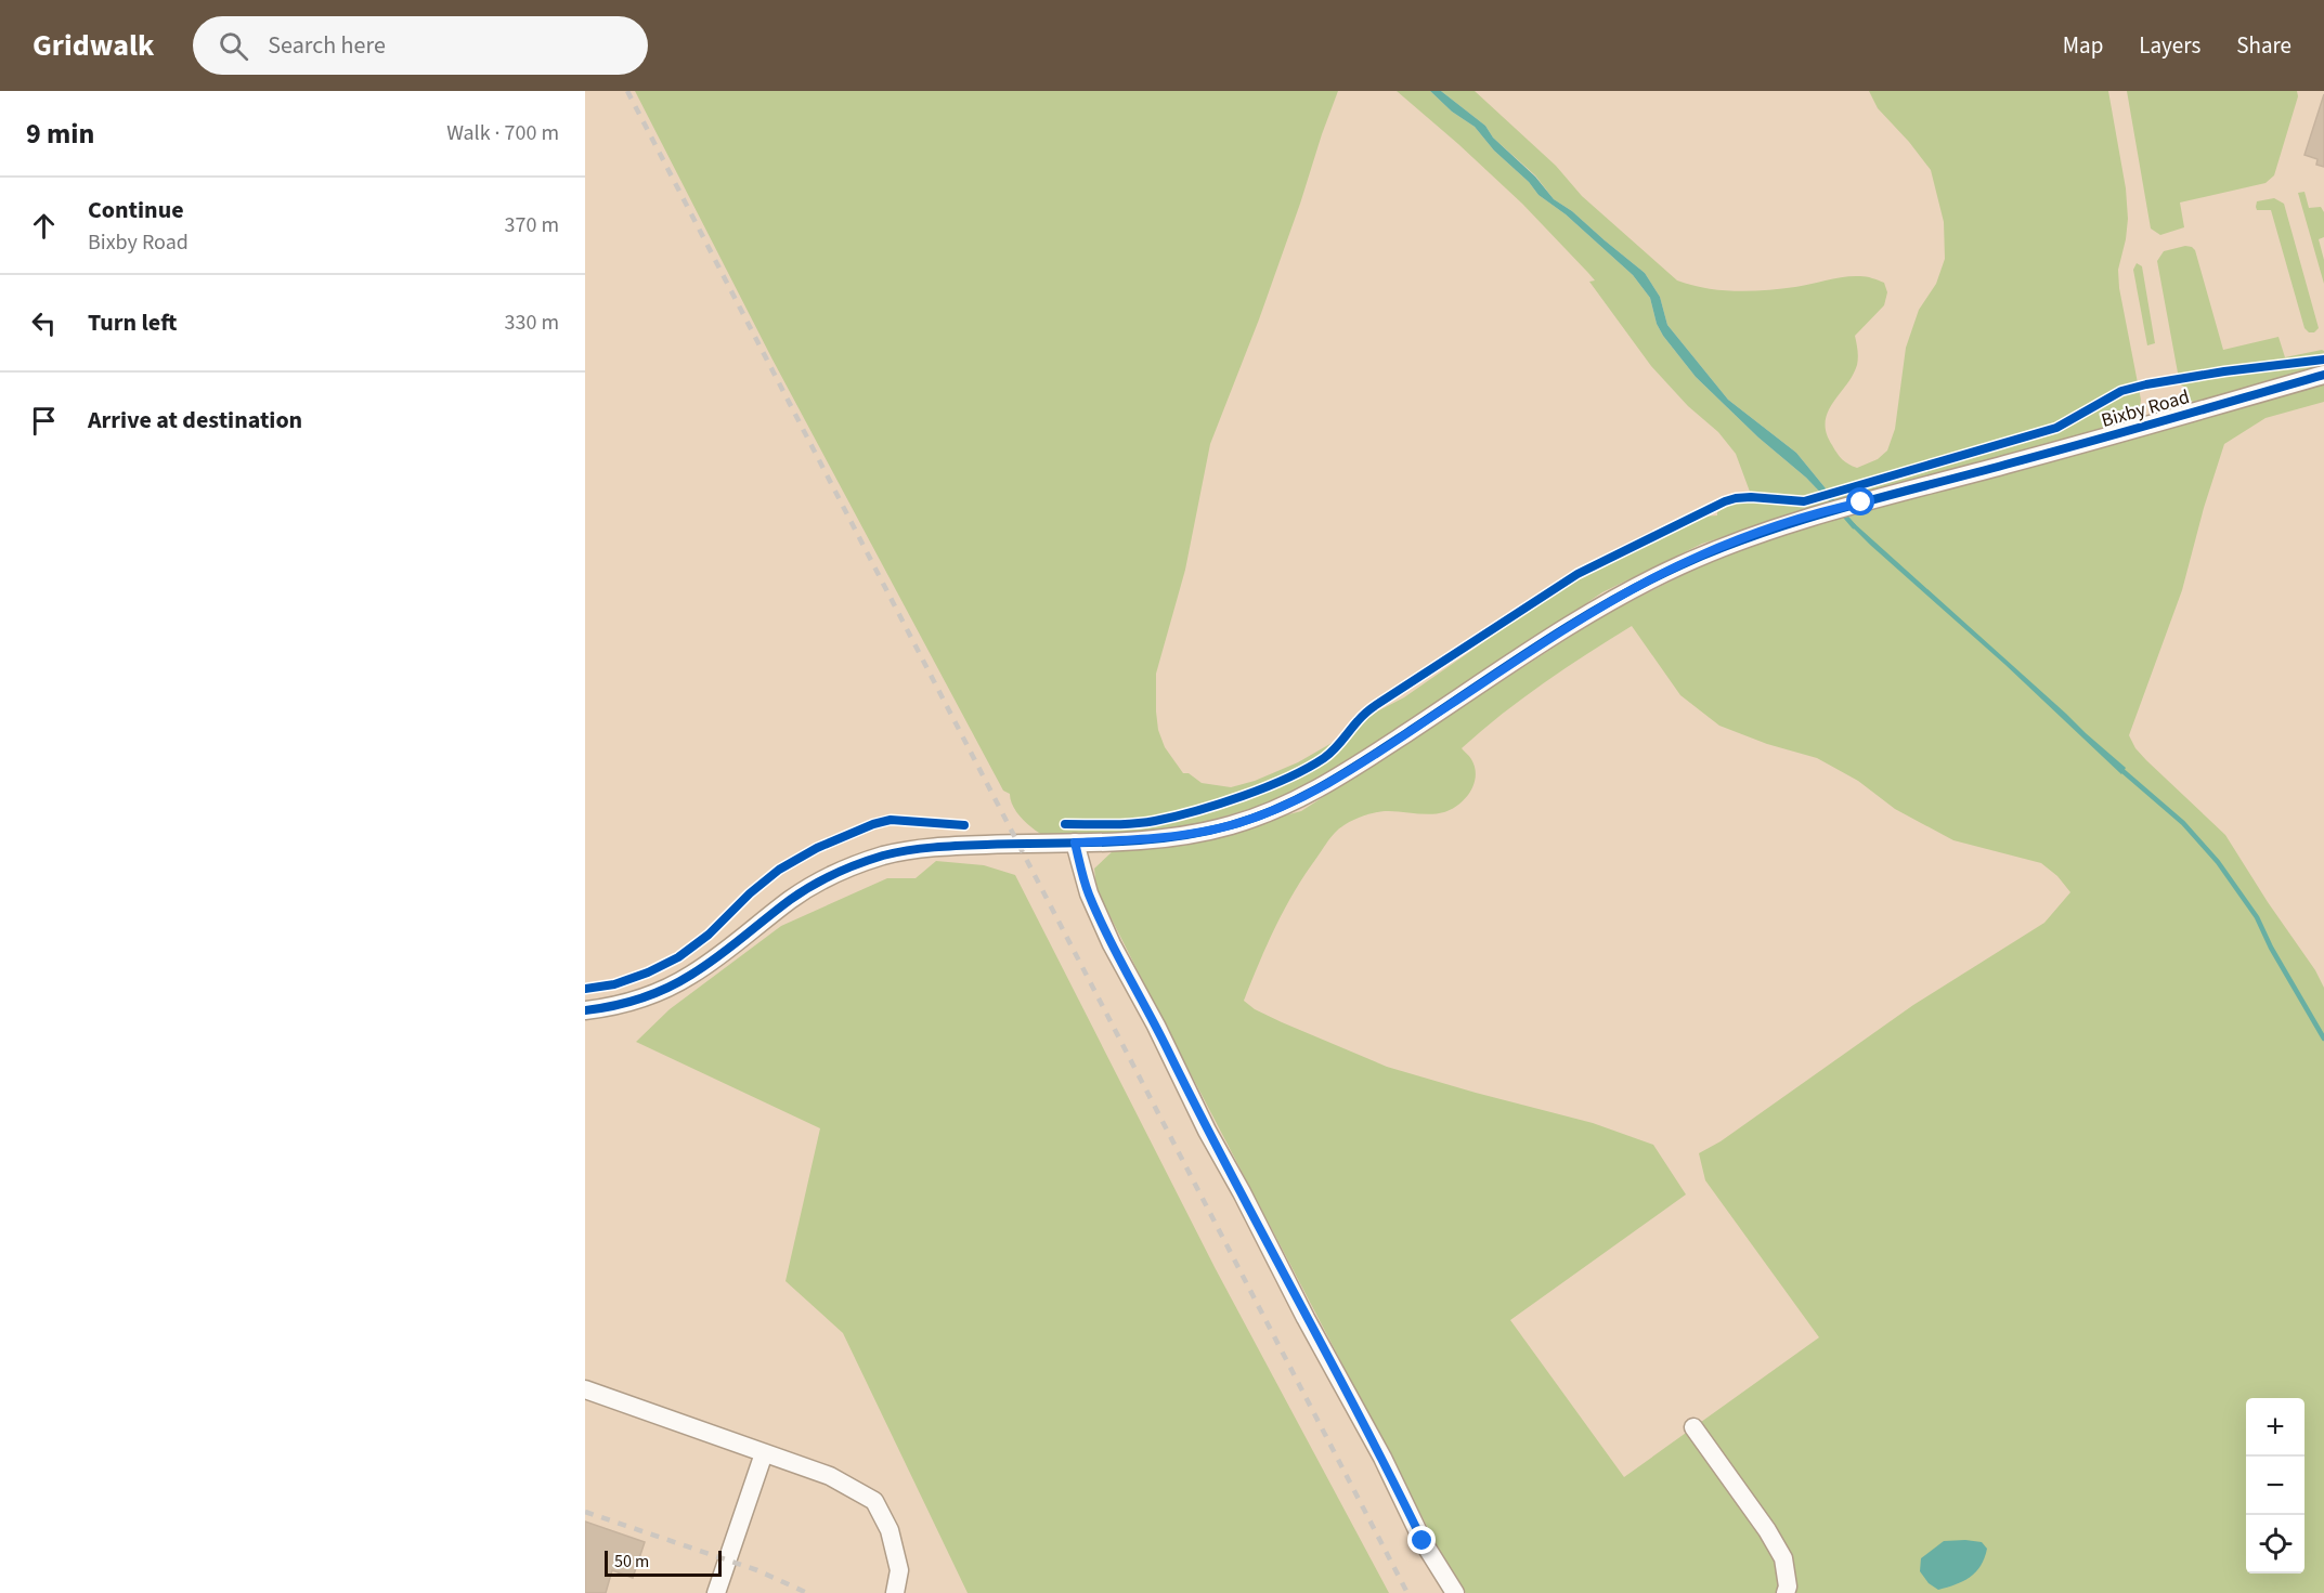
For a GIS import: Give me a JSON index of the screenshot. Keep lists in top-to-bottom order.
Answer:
{
  "streets": {
    "street": ["Bixby Road"]
  },
  "scale_bar": "50 m",
  "page": {
    "header": "Gridwalk",
    "search": "Search here",
    "nav": ["Map", "Layers", "Share"],
    "heading": ["9 min", "Walk · 700 m"],
    "list": [
      ["Continue", "Bixby Road", "370 m"],
      ["Turn left", "330 m"],
      "Arrive at destination"
    ],
    "map_buttons": ["+", "−"],
    "scale": "50 m"
  }
}
